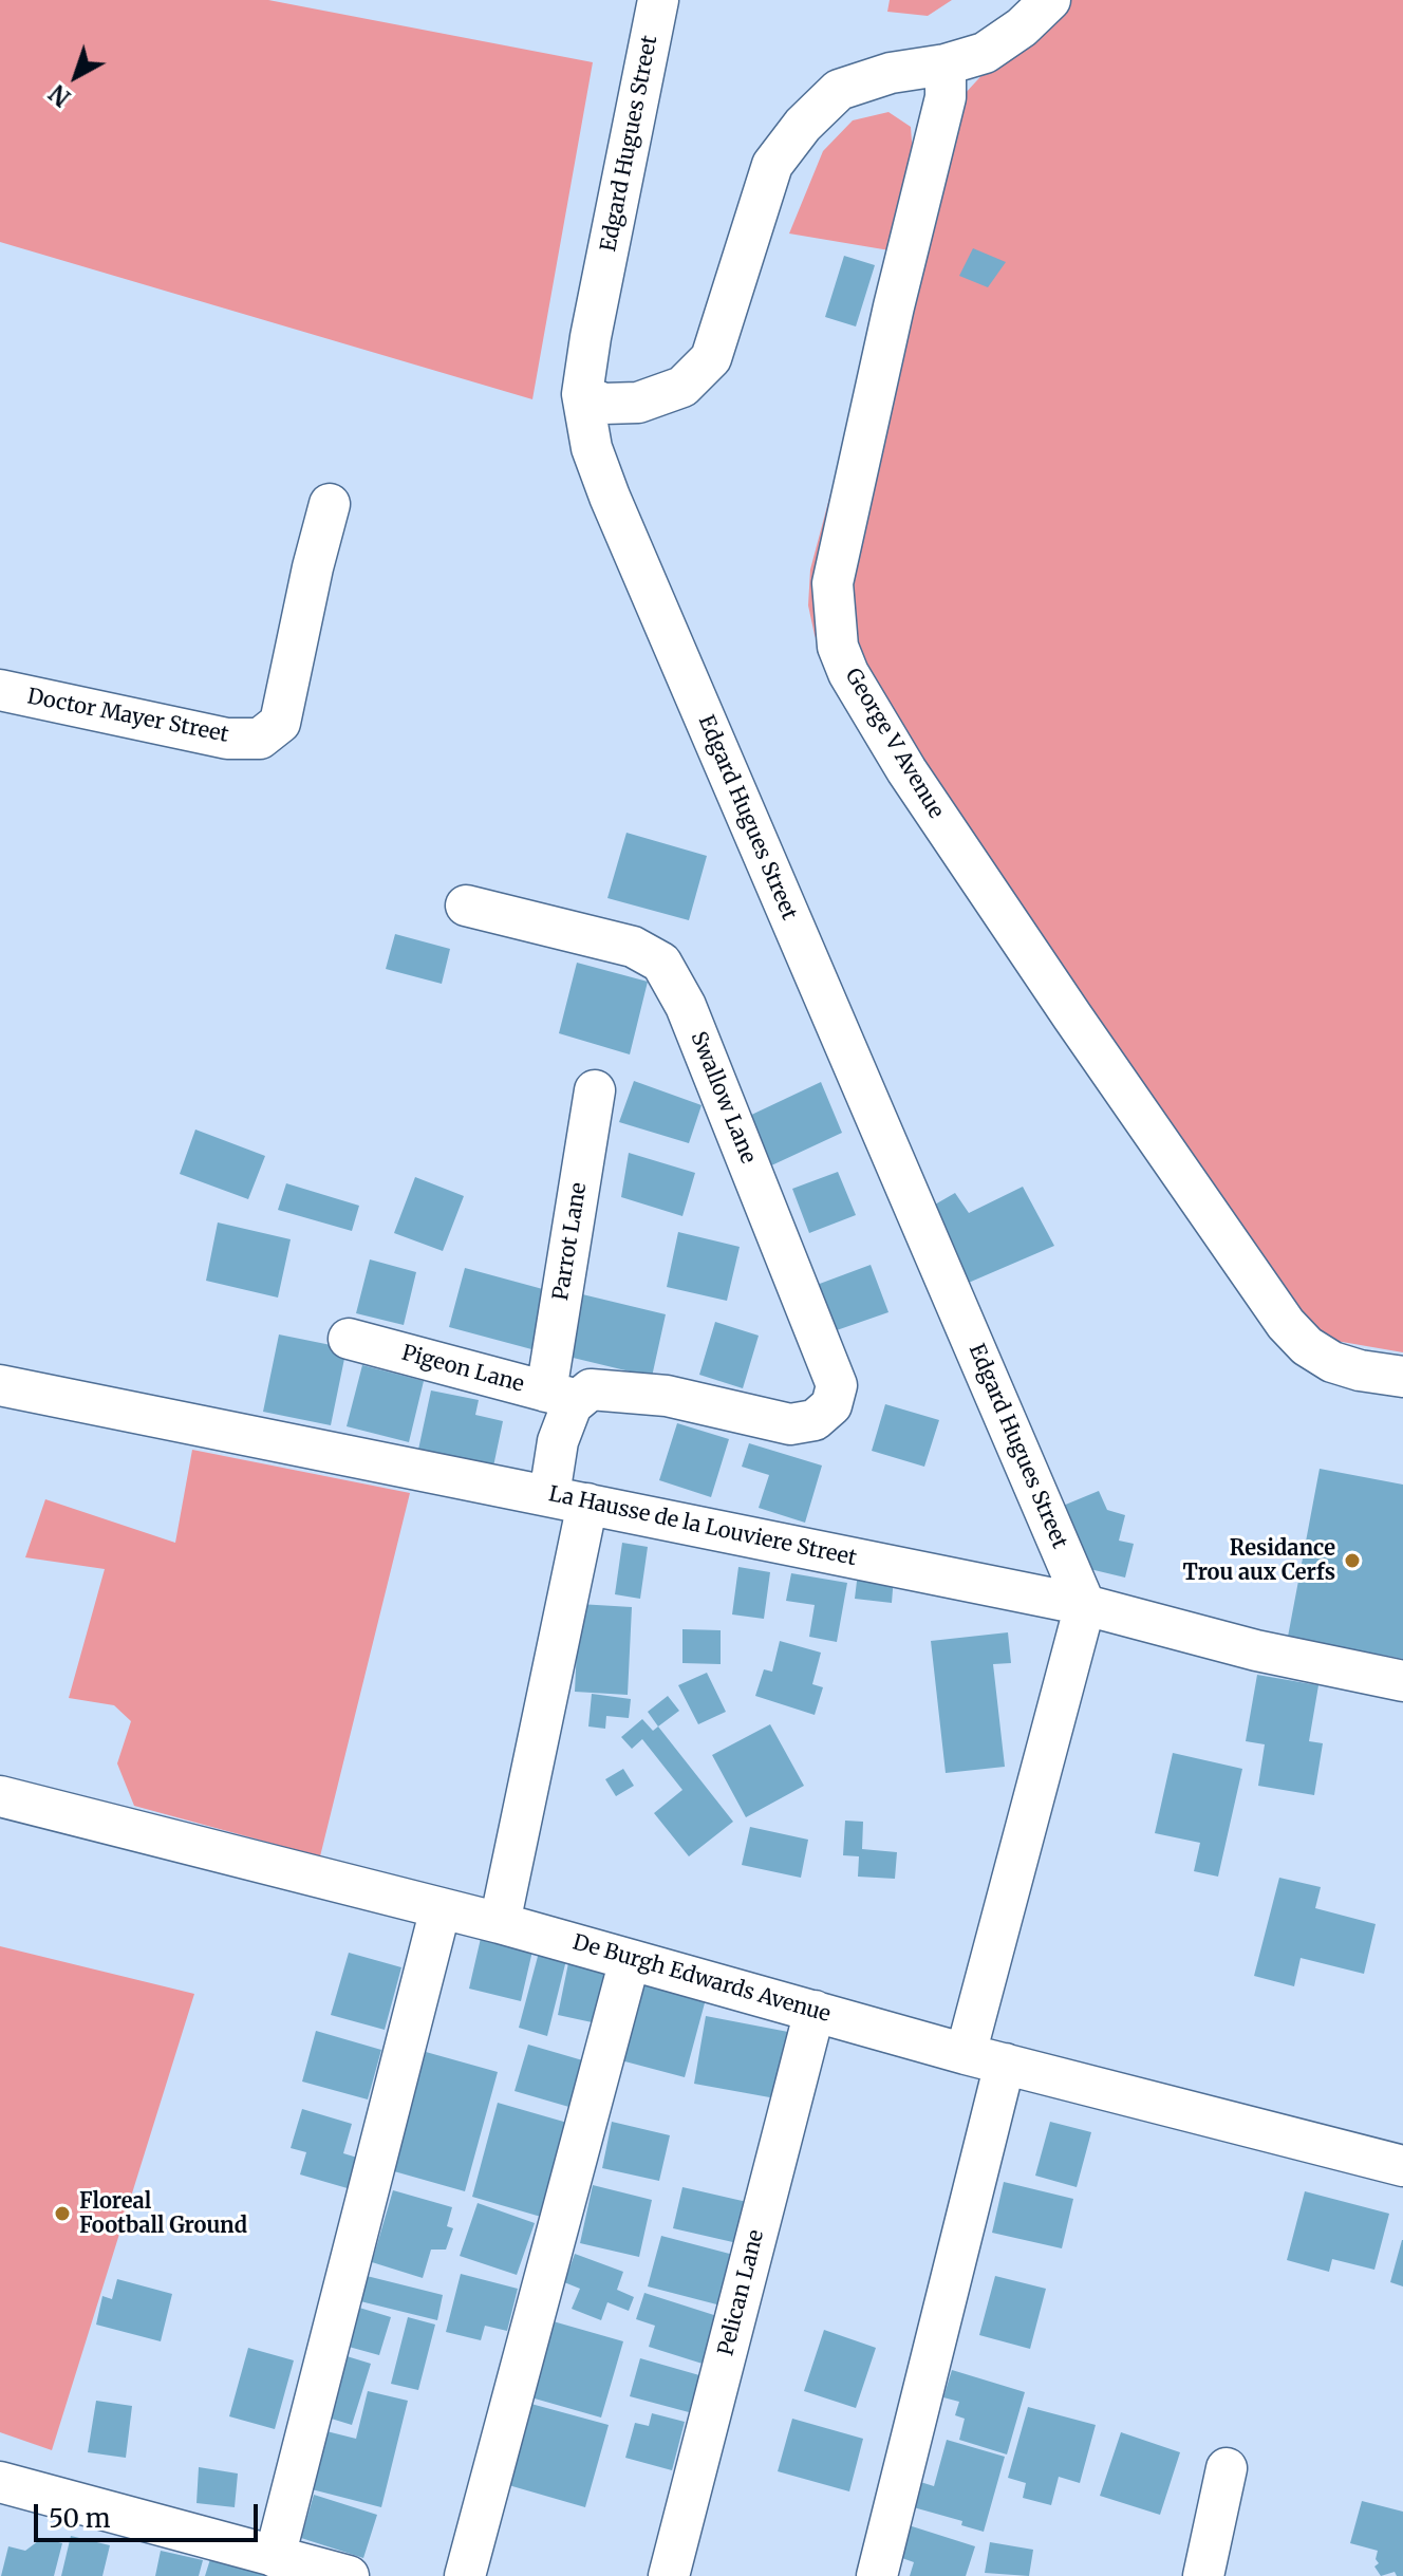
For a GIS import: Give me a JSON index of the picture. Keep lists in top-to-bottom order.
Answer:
{
  "streets": {
    "street": [
      "Edgard Hugues Street",
      "Doctor Mayer Street",
      "George V Avenue",
      "Swallow Lane",
      "Parrot Lane",
      "Pigeon Lane",
      "La Hausse de la Louviere Street",
      "De Burgh Edwards Avenue",
      "Pelican Lane"
    ]
  },
  "crossings": [
    ["Edgard Hugues Street", "La Hausse de la Louviere Street"],
    ["Swallow Lane", "Pigeon Lane"],
    ["Parrot Lane", "Pigeon Lane"],
    ["Parrot Lane", "La Hausse de la Louviere Street"],
    ["Parrot Lane", "De Burgh Edwards Avenue"],
    ["De Burgh Edwards Avenue", "Pelican Lane"]
  ],
  "places": ["Residance Trou aux Cerfs", "Floreal Football Ground"],
  "scale_bar": "50 m",
  "north": "bottom left"
}
